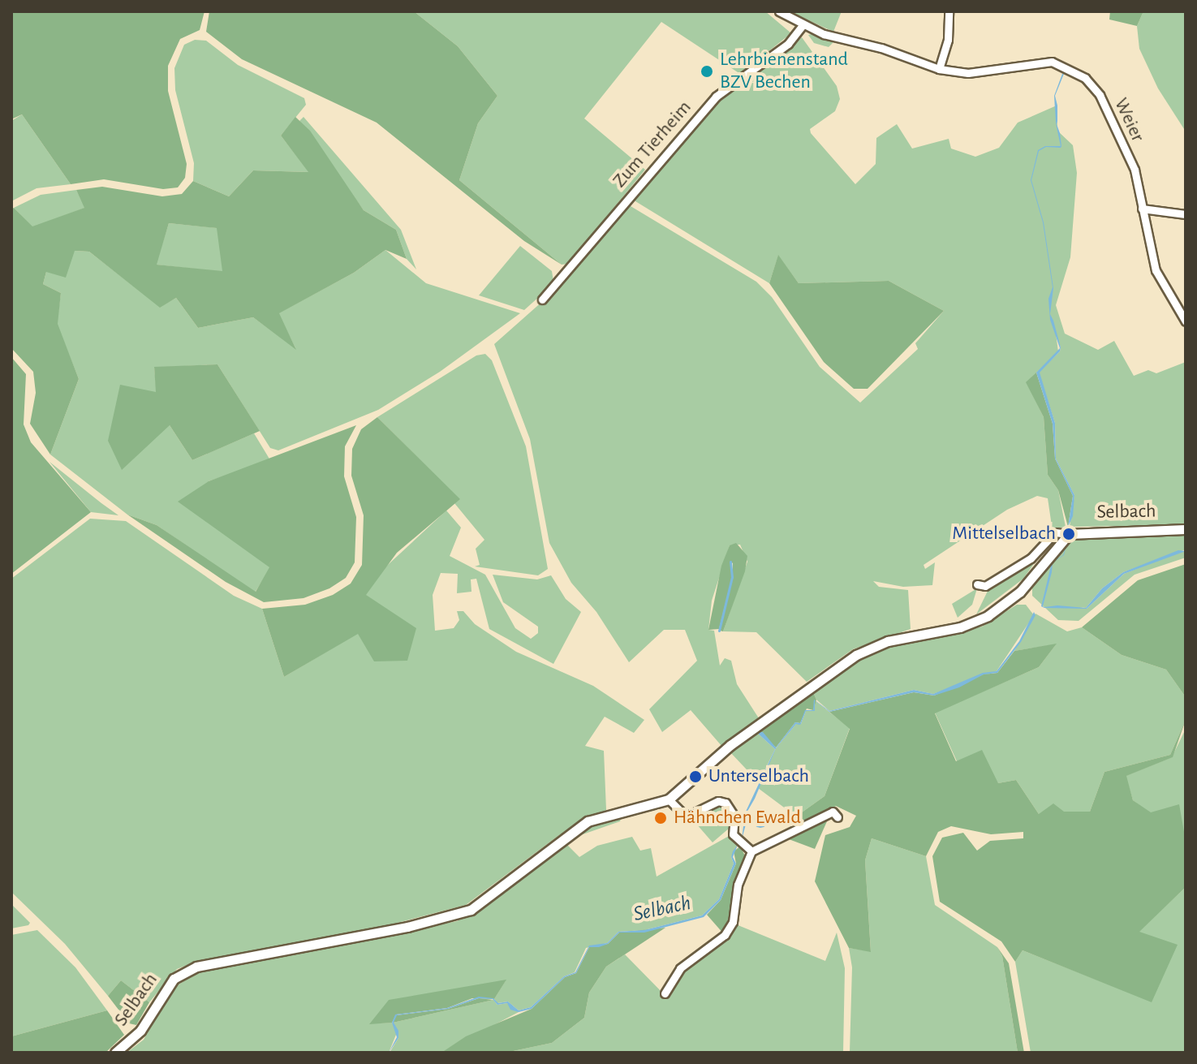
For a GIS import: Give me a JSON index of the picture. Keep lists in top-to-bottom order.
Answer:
{
  "streets": {
    "street": ["Weier", "Zum Tierheim", "Selbach"]
  },
  "crossings": [
    ["Weier", "Zum Tierheim"]
  ],
  "water": ["Selbach"],
  "places": [
    "Lehrbienenstand BZV Bechen",
    "Mittelselbach",
    "Unterselbach",
    "Hähnchen Ewald"
  ]
}
